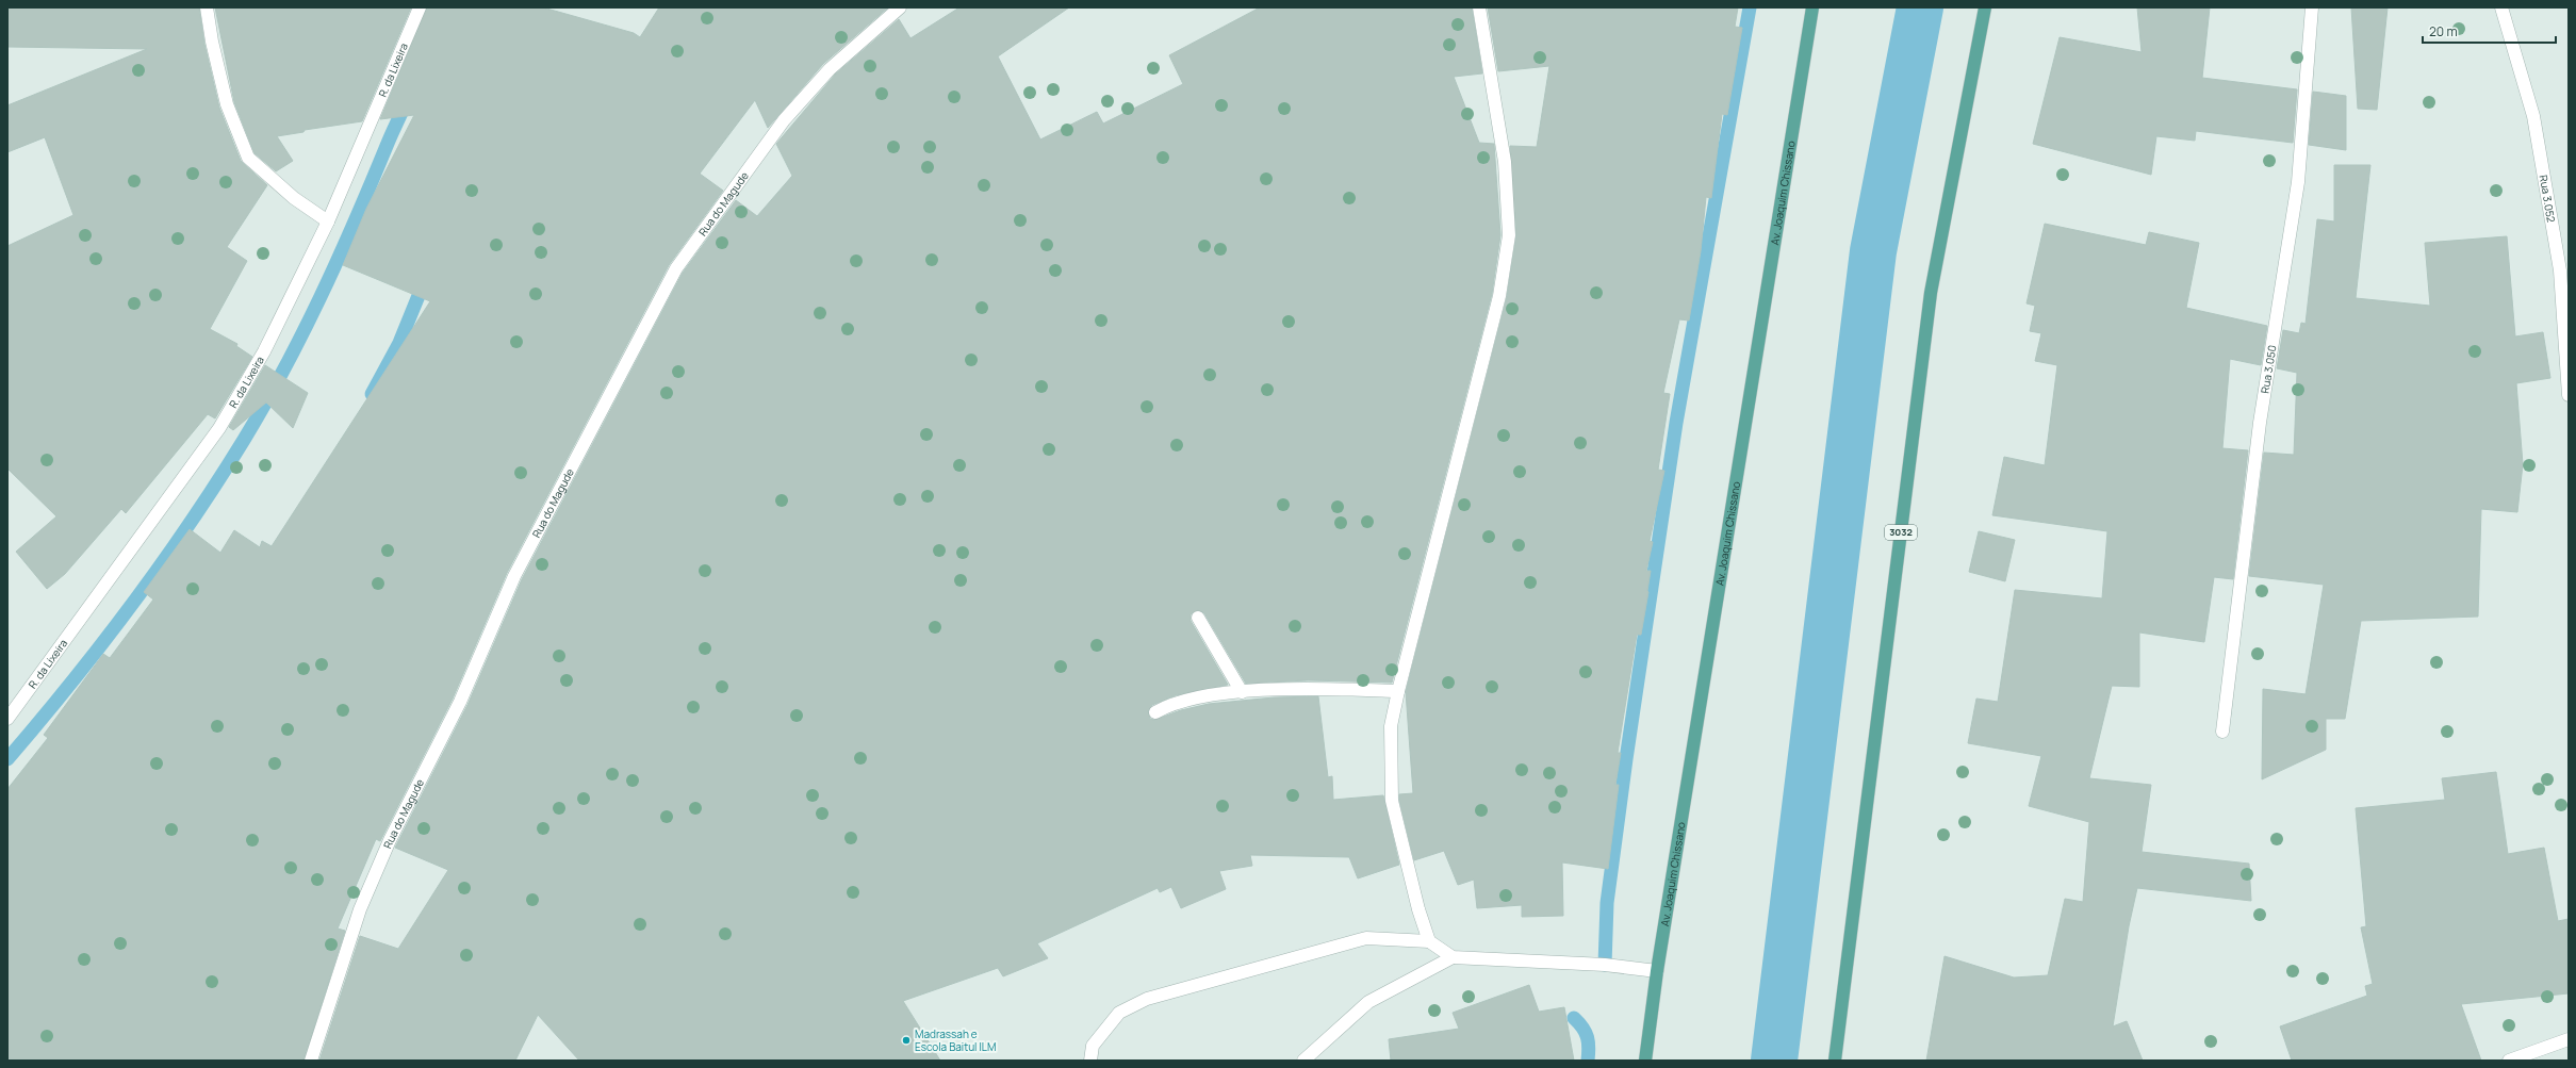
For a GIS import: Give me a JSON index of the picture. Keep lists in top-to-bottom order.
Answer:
{
  "streets": {
    "main road": ["Av. Joaquim Chissano", "3032"],
    "street": [
      "R. da Lixeira",
      "Rua 3.052",
      "Rua do Magude",
      "Rua 3.050"
    ]
  },
  "places": ["Madrassah e Escola Baitul ILM"],
  "scale_bar": "20 m"
}
